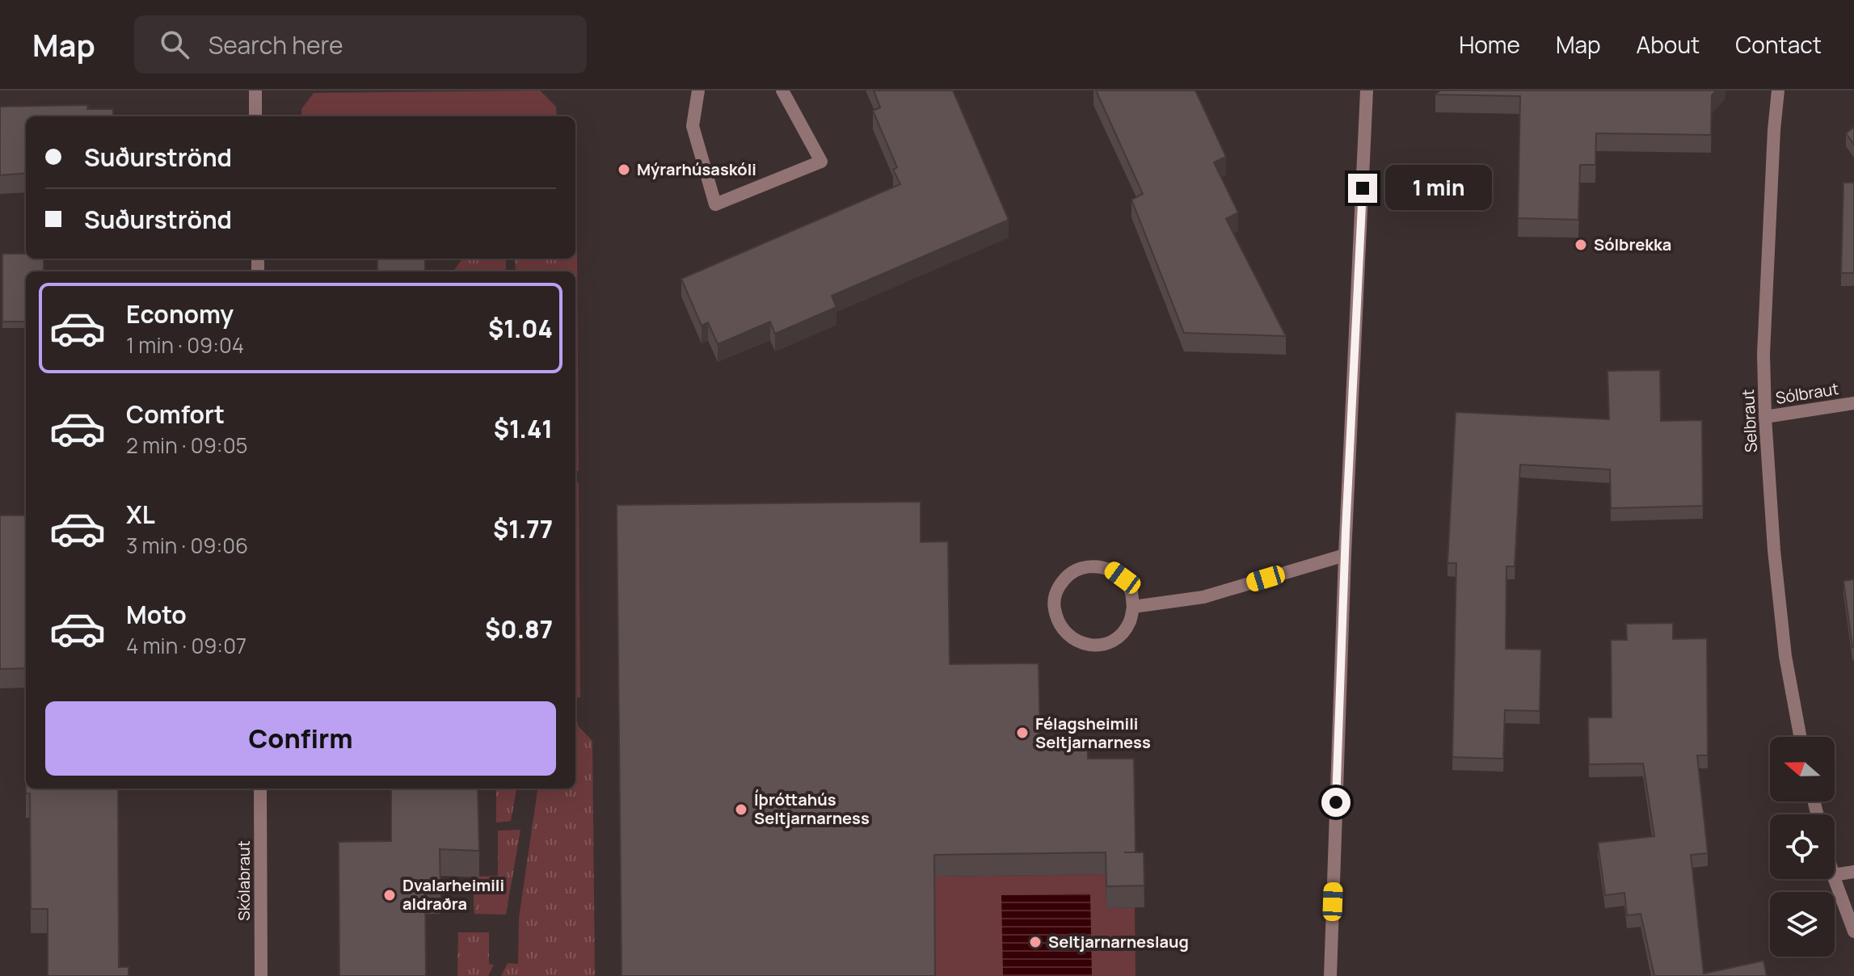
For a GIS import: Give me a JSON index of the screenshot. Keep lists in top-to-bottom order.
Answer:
{
  "streets": {
    "street": ["Sólbraut", "Selbraut", "Skólabraut"]
  },
  "crossings": [
    ["Sólbraut", "Selbraut"]
  ],
  "places": [
    "Mýrarhúsaskóli",
    "Sólbrekka",
    "Félagsheimili Seltjarnarness",
    "Íþróttahús Seltjarnarness",
    "Dvalarheimili aldraðra",
    "Seltjarnarneslaug"
  ],
  "north": "left",
  "page": {
    "header": "Map",
    "search": "Search here",
    "nav": [
      "Home",
      "Map",
      "About",
      "Contact"
    ],
    "banner": ["Suðurströnd", "Suðurströnd"],
    "bubble": "1 min",
    "list": [
      {
        "name": "Economy",
        "note": "1 min · 09:04",
        "value": "$1.04"
      },
      {
        "name": "Comfort",
        "note": "2 min · 09:05",
        "value": "$1.41"
      },
      {
        "name": "XL",
        "note": "3 min · 09:06",
        "value": "$1.77"
      },
      {
        "name": "Moto",
        "note": "4 min · 09:07",
        "value": "$0.87"
      }
    ],
    "buttons": "Confirm"
  }
}
